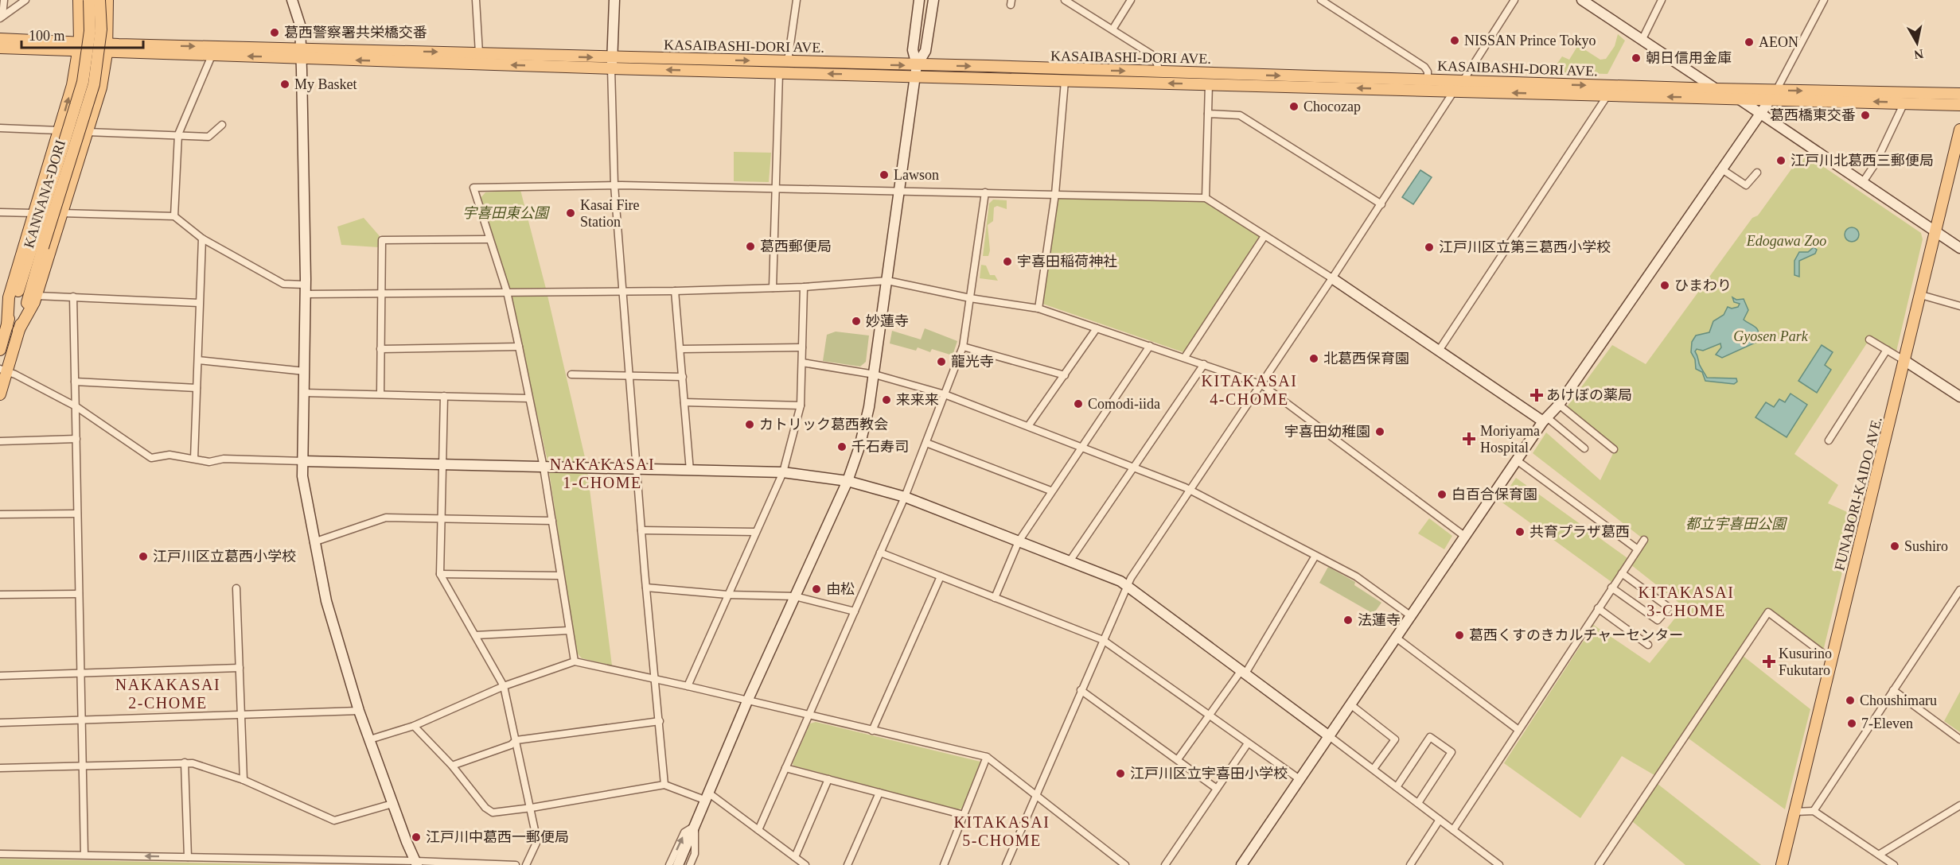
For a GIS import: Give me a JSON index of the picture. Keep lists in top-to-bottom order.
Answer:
{
  "streets": {
    "main road": ["KASAIBASHI-DORI AVE.", "KANNANA-DORI", "FUNABORI-KAIDO AVE."]
  },
  "districts": [
    "KITAKASAI 4-CHOME",
    "NAKAKASAI 1-CHOME",
    "KITAKASAI 3-CHOME",
    "NAKAKASAI 2-CHOME",
    "KITAKASAI 5-CHOME"
  ],
  "parks": [
    "宇喜田東公園",
    "Edogawa Zoo",
    "Gyosen Park",
    "都立宇喜田公園"
  ],
  "places": {
    "other": [
      "葛西警察署共栄橋交番",
      "NISSAN Prince Tokyo",
      "AEON",
      "朝日信用金庫",
      "My Basket",
      "Chocozap",
      "葛西橋東交番",
      "江戸川北葛西三郵便局",
      "Lawson",
      "Kasai Fire Station",
      "葛西郵便局",
      "江戸川区立第三葛西小学校",
      "宇喜田稲荷神社",
      "ひまわり",
      "妙蓮寺",
      "北葛西保育園",
      "龍光寺",
      "来来来",
      "Comodi-iida",
      "カトリック葛西教会",
      "宇喜田幼稚園",
      "千石寿司",
      "白百合保育園",
      "共育プラザ葛西",
      "Sushiro",
      "江戸川区立葛西小学校",
      "由松",
      "法蓮寺",
      "葛西くすのきカルチャーセンター",
      "Choushimaru",
      "7-Eleven",
      "江戸川区立宇喜田小学校",
      "江戸川中葛西一郵便局"
    ],
    "health": ["あけぼの薬局", "Moriyama Hospital", "Kusurino Fukutaro"]
  },
  "scale_bar": "100 m",
  "north": "bottom"
}
